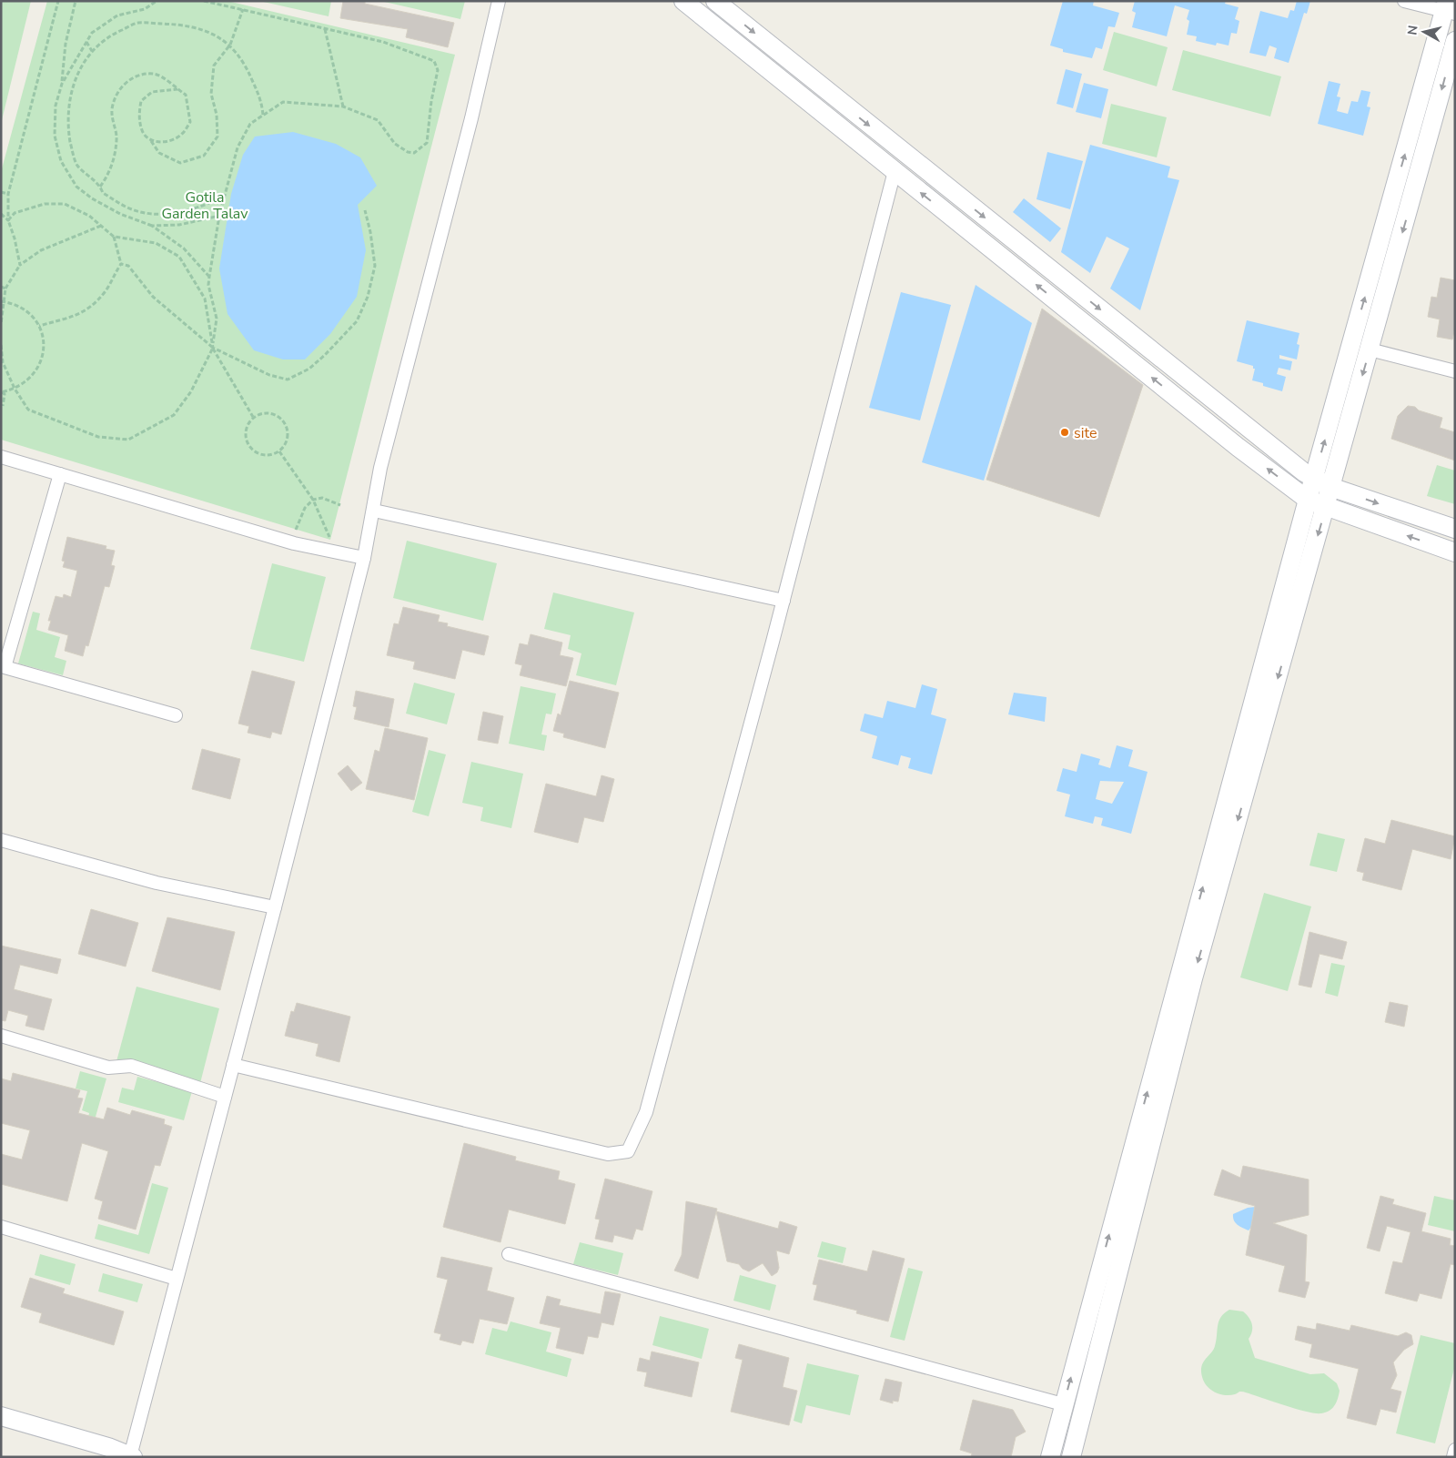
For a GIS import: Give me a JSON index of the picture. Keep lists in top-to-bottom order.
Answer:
{
  "parks": ["Gotila Garden Talav"],
  "places": ["site"],
  "north": "left"
}
